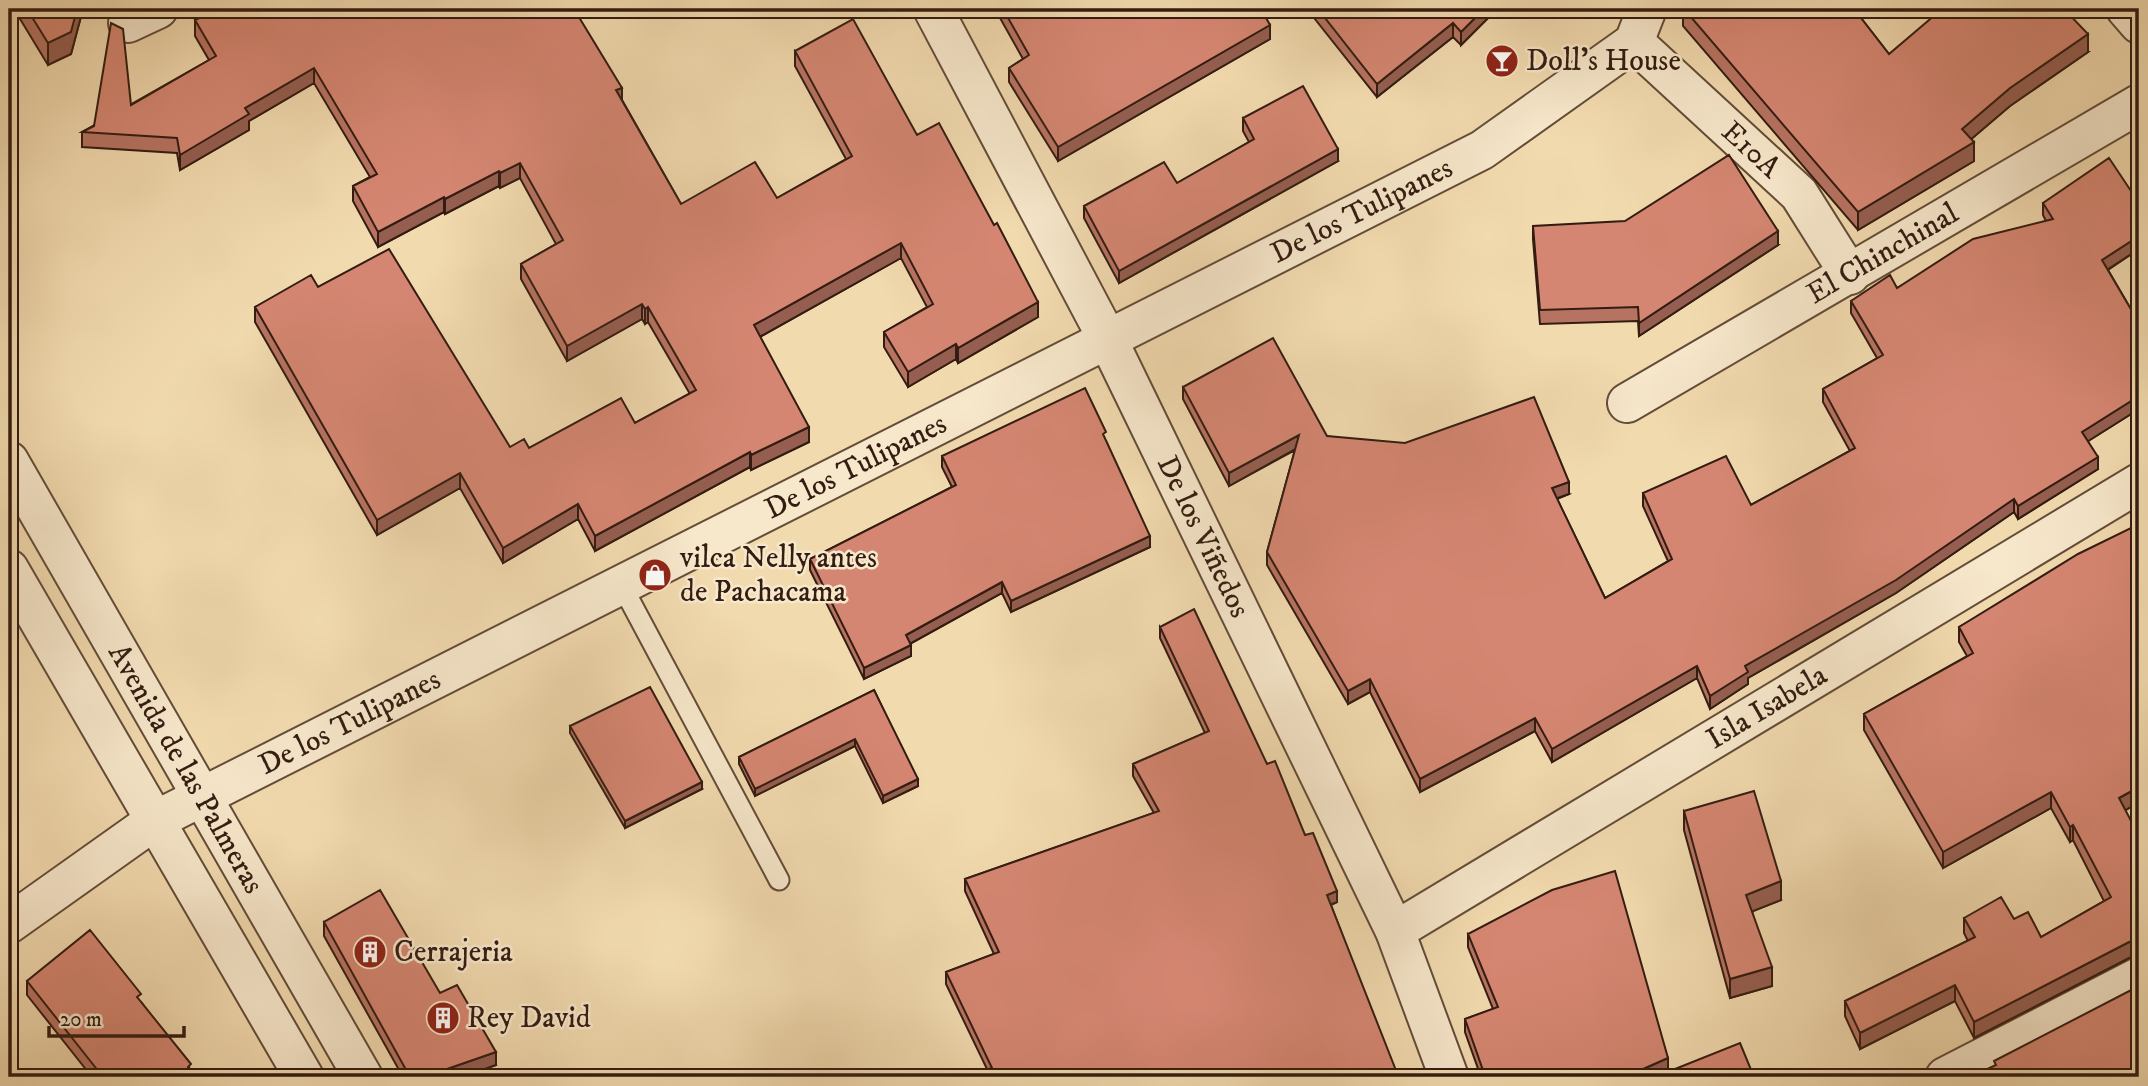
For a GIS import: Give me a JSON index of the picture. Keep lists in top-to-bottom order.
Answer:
{
  "streets": {
    "street": [
      "E10A",
      "De los Tulipanes",
      "El Chinchinal",
      "De los Viñedos",
      "Isla Isabela",
      "Avenida de las Palmeras"
    ]
  },
  "crossings": [
    ["E10A", "De los Tulipanes"],
    ["E10A", "El Chinchinal"],
    ["De los Tulipanes", "De los Viñedos"],
    ["De los Tulipanes", "Avenida de las Palmeras"],
    ["De los Viñedos", "Isla Isabela"]
  ],
  "places": {
    "bar": ["Doll's House"],
    "shop": ["vilca Nelly antes de Pachacama"],
    "building": ["Cerrajeria", "Rey David"]
  },
  "scale_bar": "20 m"
}
